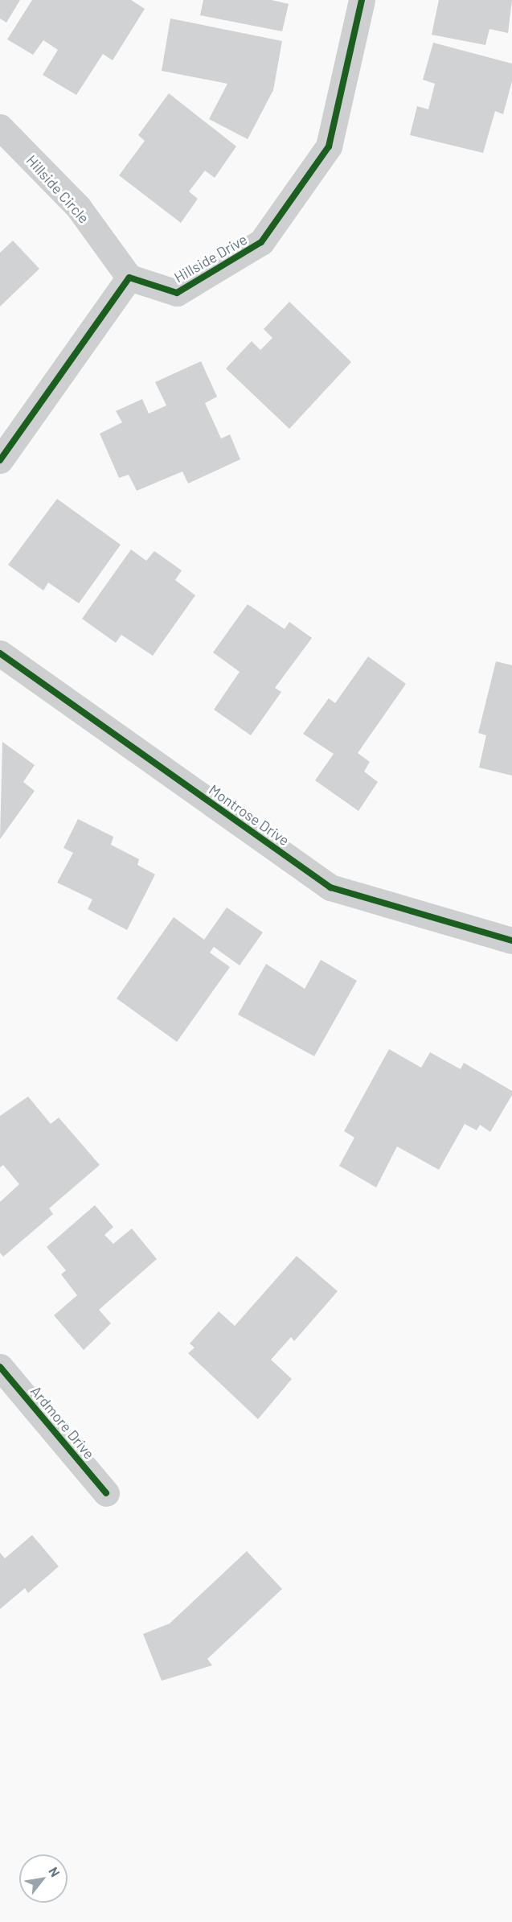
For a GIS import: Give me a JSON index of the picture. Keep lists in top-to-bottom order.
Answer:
{
  "streets": {
    "street": [
      "Hillside Circle",
      "Hillside Drive",
      "Montrose Drive",
      "Ardmore Drive"
    ]
  },
  "crossings": [
    ["Hillside Circle", "Hillside Drive"]
  ],
  "north": "top right"
}
